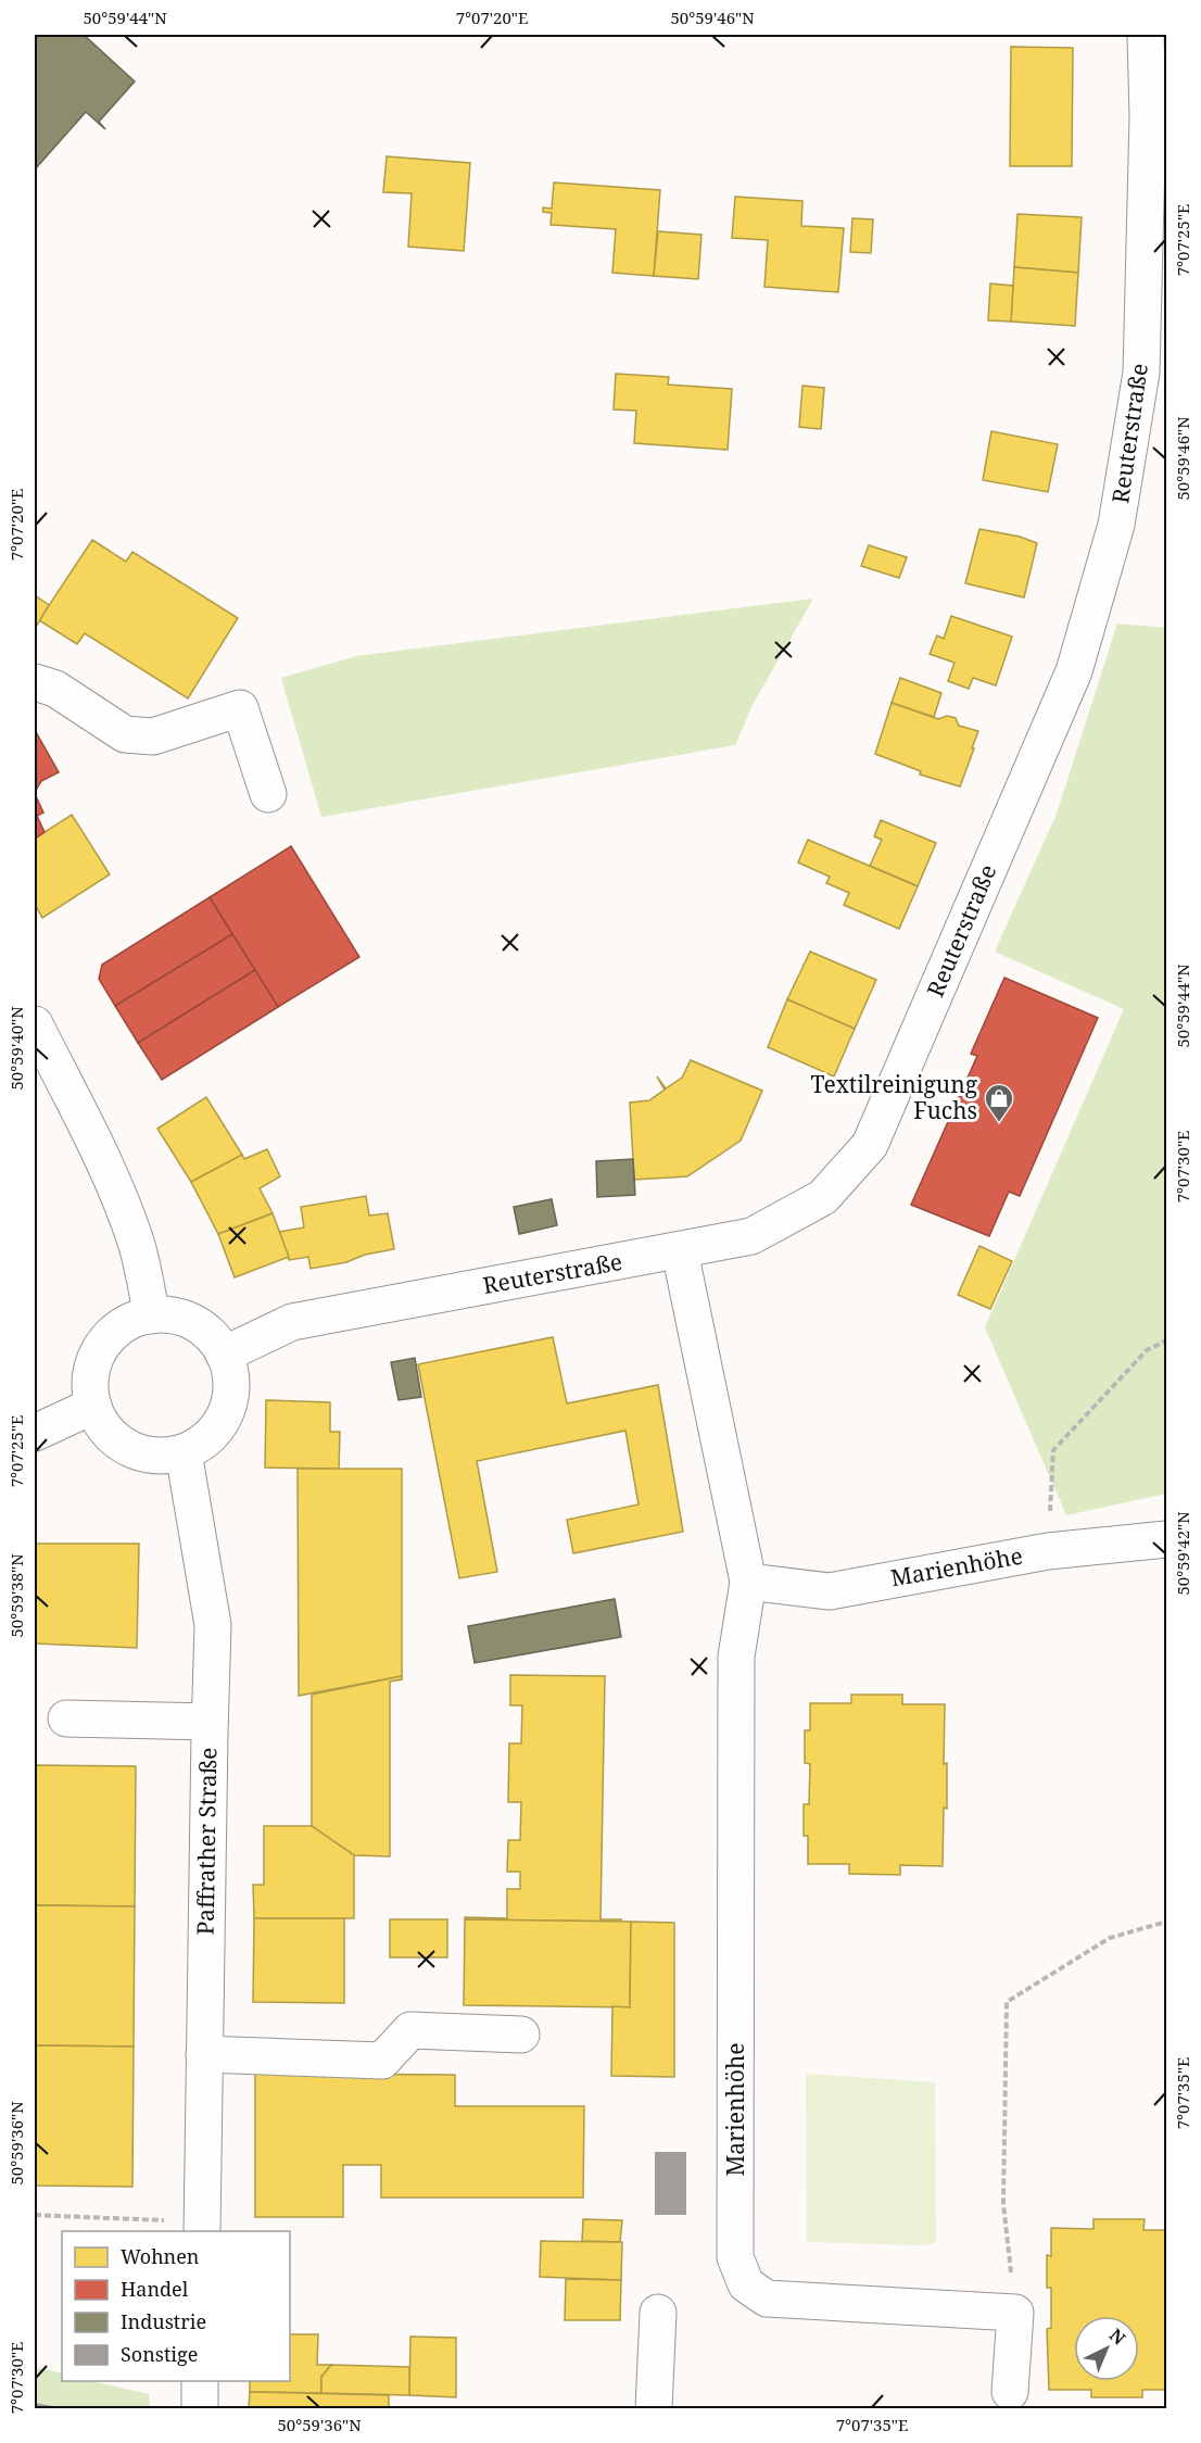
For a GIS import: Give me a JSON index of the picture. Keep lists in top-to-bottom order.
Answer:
{
  "streets": {
    "street": ["Reuterstraße", "Marienhöhe", "Paffrather Straße"]
  },
  "crossings": [
    ["Reuterstraße", "Marienhöhe"],
    ["Reuterstraße", "Paffrather Straße"]
  ],
  "places": {
    "shop": ["Textilreinigung Fuchs"]
  },
  "legend": [
    "Wohnen",
    "Handel",
    "Industrie",
    "Sonstige"
  ],
  "north": "top right",
  "coordinates": [
    "50°59'44\"N",
    "7°07'20\"E",
    "50°59'46\"N",
    "7°07'25\"E",
    "50°59'40\"N",
    "7°07'30\"E",
    "50°59'42\"N",
    "50°59'38\"N",
    "7°07'35\"E",
    "50°59'36\"N"
  ]
}
